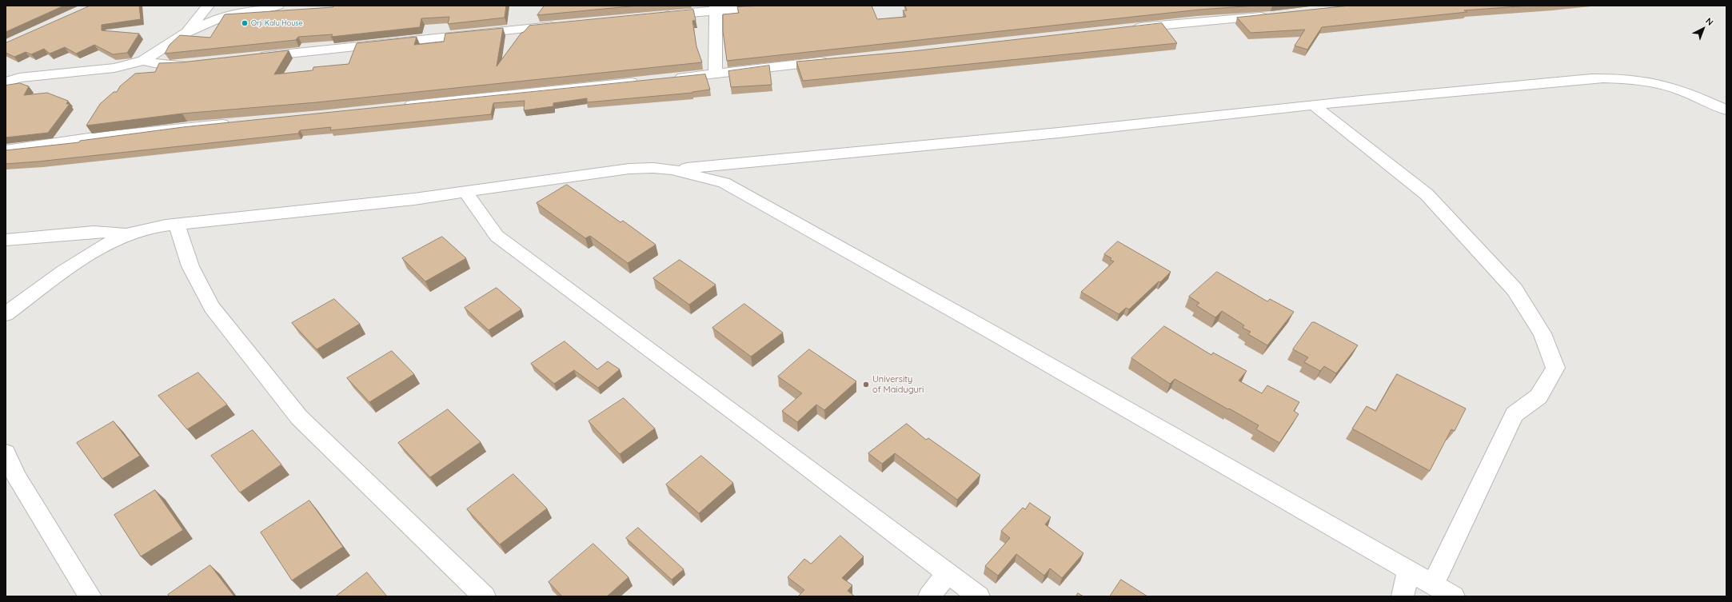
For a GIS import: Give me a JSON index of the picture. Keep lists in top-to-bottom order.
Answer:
{
  "places": ["Orji Kalu House", "University of Maiduguri"],
  "north": "top right"
}
